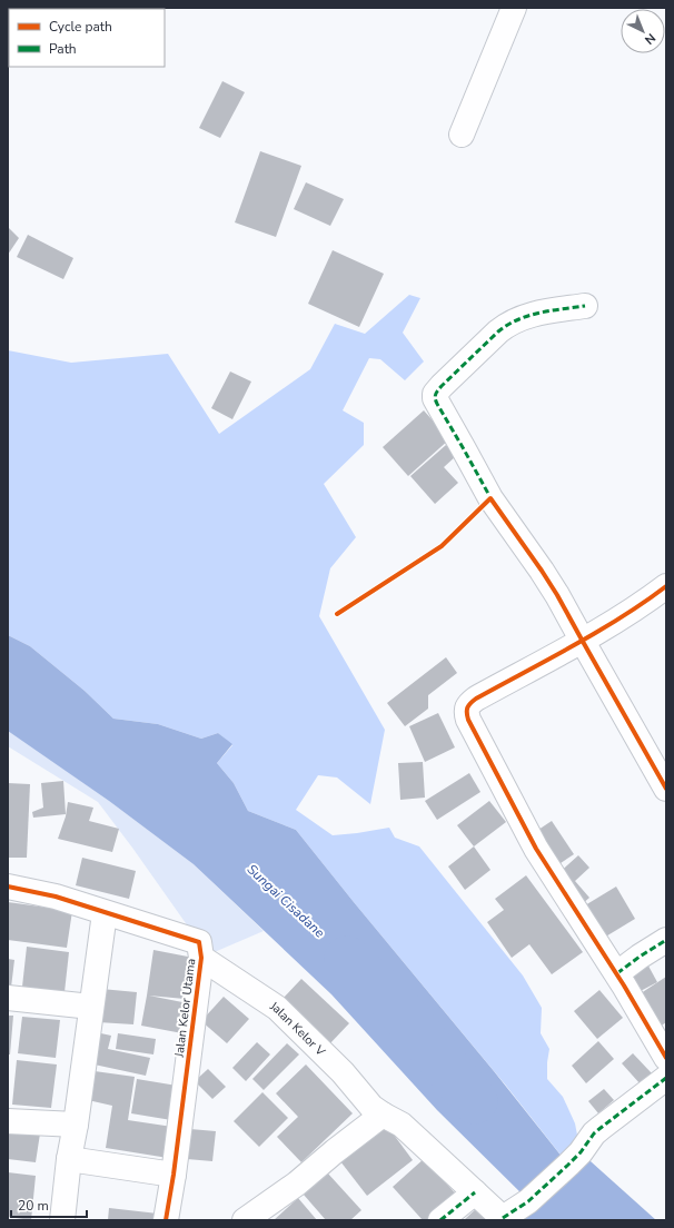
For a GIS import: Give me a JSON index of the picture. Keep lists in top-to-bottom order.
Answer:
{
  "streets": {
    "street": ["Jalan Kelor Utama", "Jalan Kelor V"]
  },
  "crossings": [
    ["Jalan Kelor Utama", "Jalan Kelor V"]
  ],
  "water": ["Sungai Cisadane"],
  "legend": ["Cycle path", "Path"],
  "scale_bar": "20 m",
  "north": "bottom right"
}
